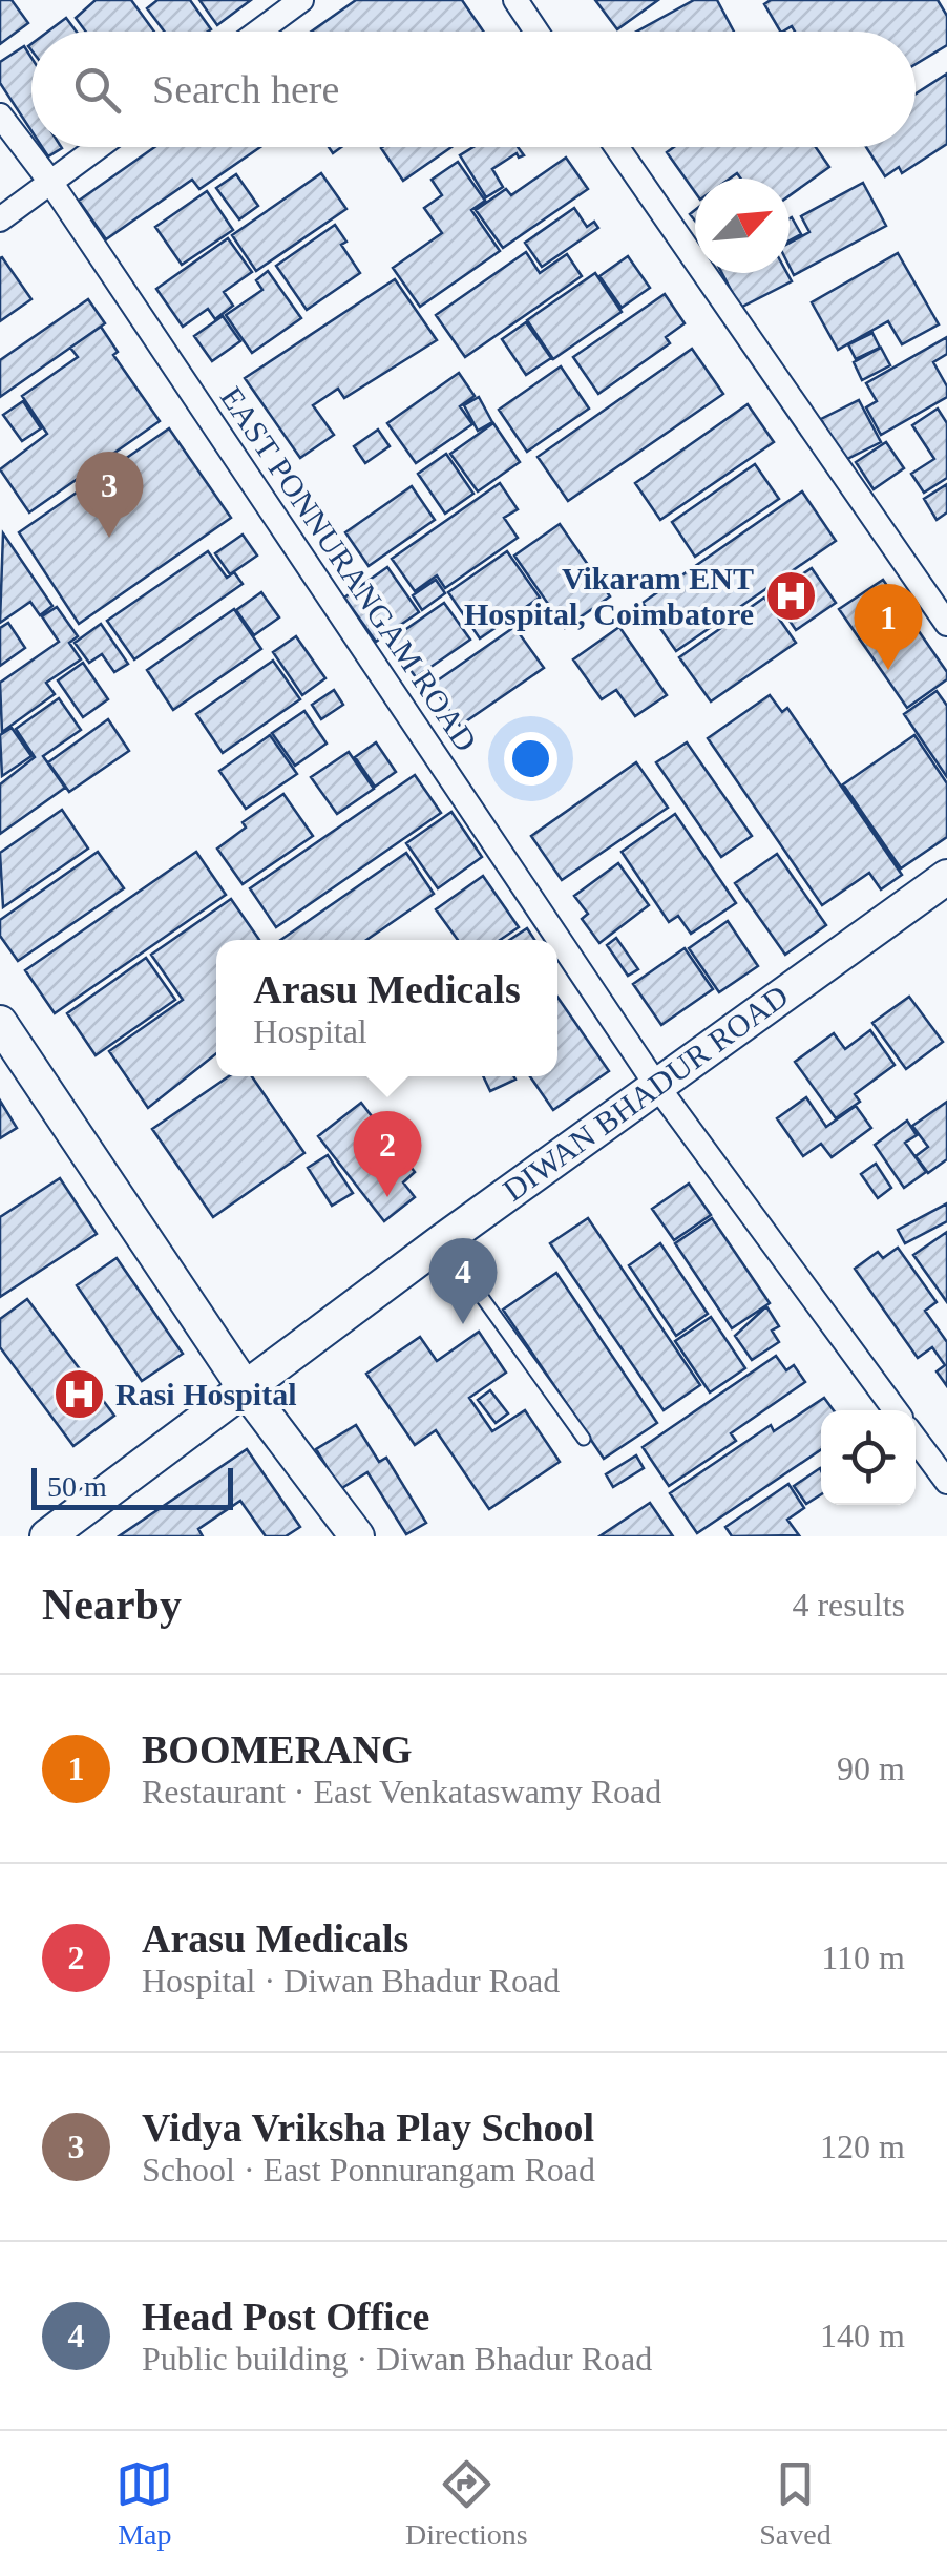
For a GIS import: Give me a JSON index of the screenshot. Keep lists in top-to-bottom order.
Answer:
{
  "streets": {
    "main road": ["DIWAN BHADUR ROAD"],
    "street": ["EAST PONNURANGAM ROAD"]
  },
  "crossings": [
    ["EAST PONNURANGAM ROAD", "DIWAN BHADUR ROAD"]
  ],
  "places": {
    "hospital": ["Vikaram ENT Hospital, Coimbatore", "Rasi Hospital"]
  },
  "scale_bar": "50 m",
  "north": "top right",
  "page": {
    "search": "Search here",
    "pins": [
      "3",
      "1",
      "2",
      "4"
    ],
    "popup": ["Arasu Medicals", "Hospital"],
    "scale": "50 m",
    "heading": ["Nearby", "4 results"],
    "list": [
      {
        "mark": "1",
        "name": "BOOMERANG",
        "note": "Restaurant · East Venkataswamy Road",
        "value": "90 m"
      },
      {
        "mark": "2",
        "name": "Arasu Medicals",
        "note": "Hospital · Diwan Bhadur Road",
        "value": "110 m"
      },
      {
        "mark": "3",
        "name": "Vidya Vriksha Play School",
        "note": "School · East Ponnurangam Road",
        "value": "120 m"
      },
      {
        "mark": "4",
        "name": "Head Post Office",
        "note": "Public building · Diwan Bhadur Road",
        "value": "140 m"
      }
    ],
    "nav": ["Map", "Directions", "Saved"]
  }
}
